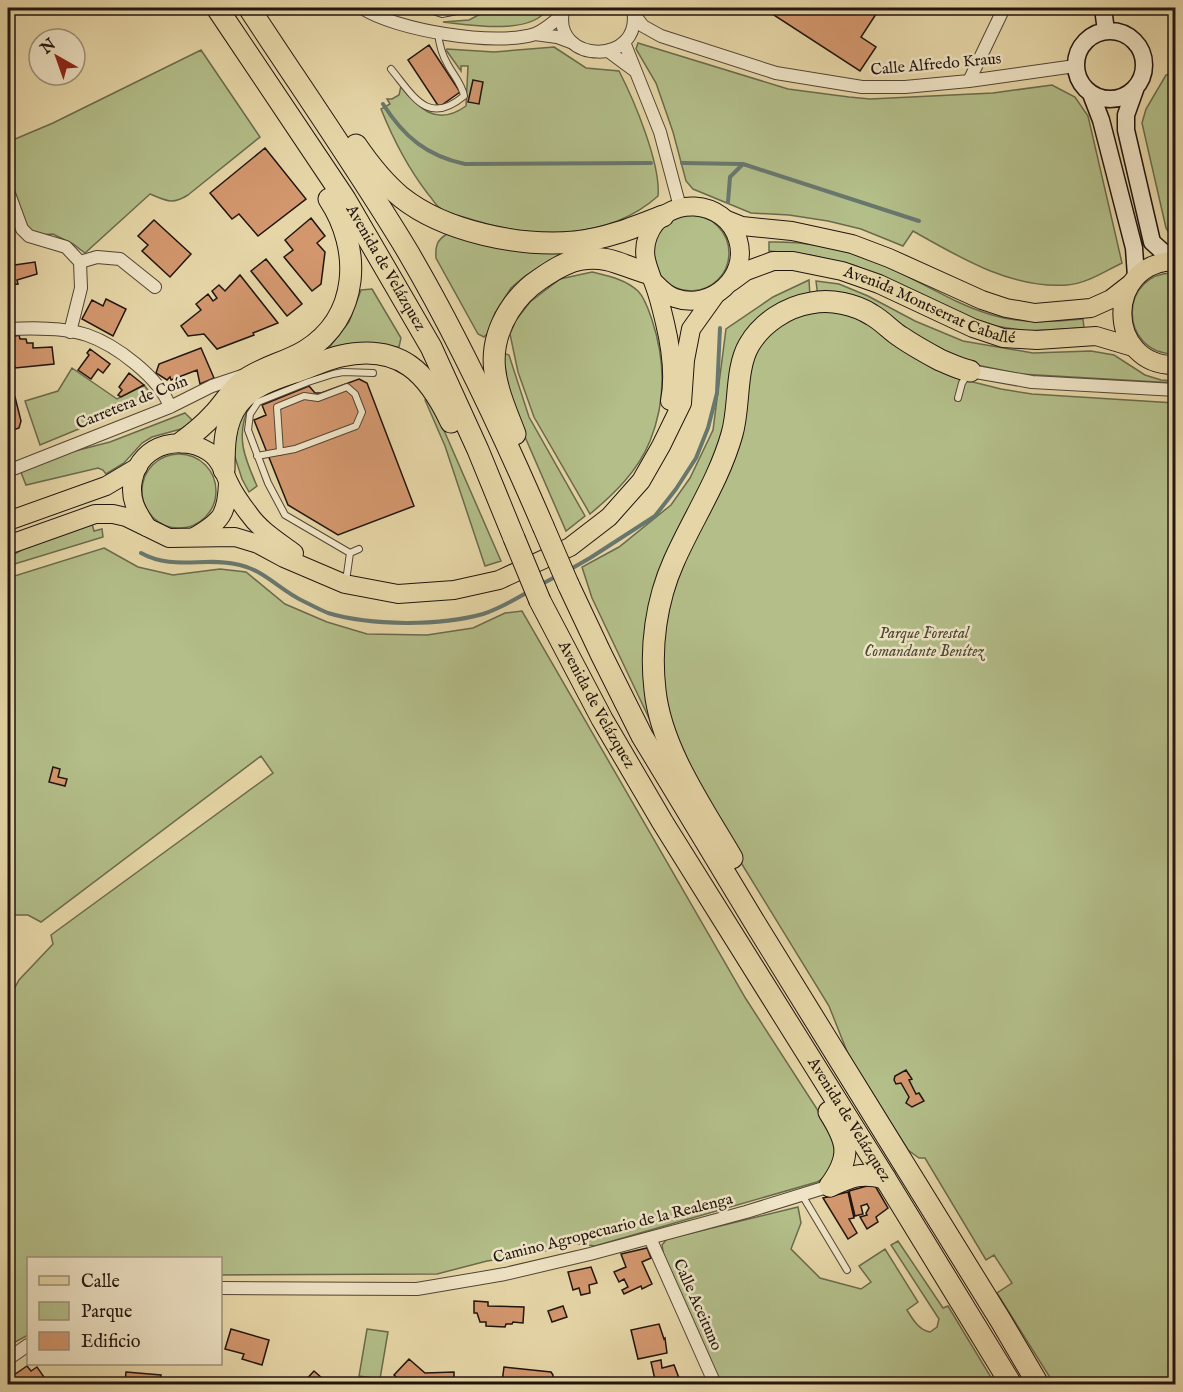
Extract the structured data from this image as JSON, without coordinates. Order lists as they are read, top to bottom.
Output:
{
  "streets": {
    "highway": ["Avenida de Velázquez"],
    "main road": ["Avenida Montserrat Caballé"],
    "street": [
      "Calle Alfredo Kraus",
      "Carretera de Coín",
      "Camino Agropecuario de la Realenga",
      "Calle Aceituno"
    ]
  },
  "crossings": [
    ["Camino Agropecuario de la Realenga", "Calle Aceituno"]
  ],
  "parks": ["Parque Forestal Comandante Benítez"],
  "legend": ["Calle", "Parque", "Edificio"],
  "north": "top left"
}
